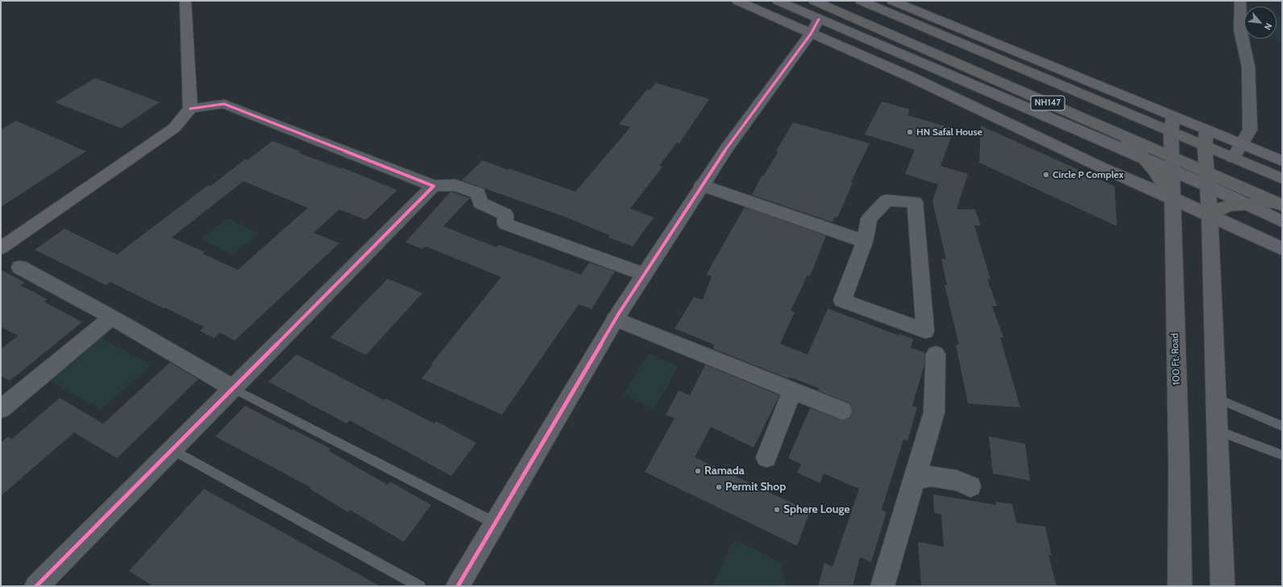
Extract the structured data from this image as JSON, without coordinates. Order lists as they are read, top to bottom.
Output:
{
  "streets": {
    "highway": ["NH147"],
    "main road": ["100 Ft. Road"]
  },
  "crossings": [
    ["NH147", "100 Ft. Road"]
  ],
  "places": [
    "HN Safal House",
    "Circle P Complex",
    "Ramada",
    "Permit Shop",
    "Sphere Louge"
  ],
  "north": "bottom right"
}
